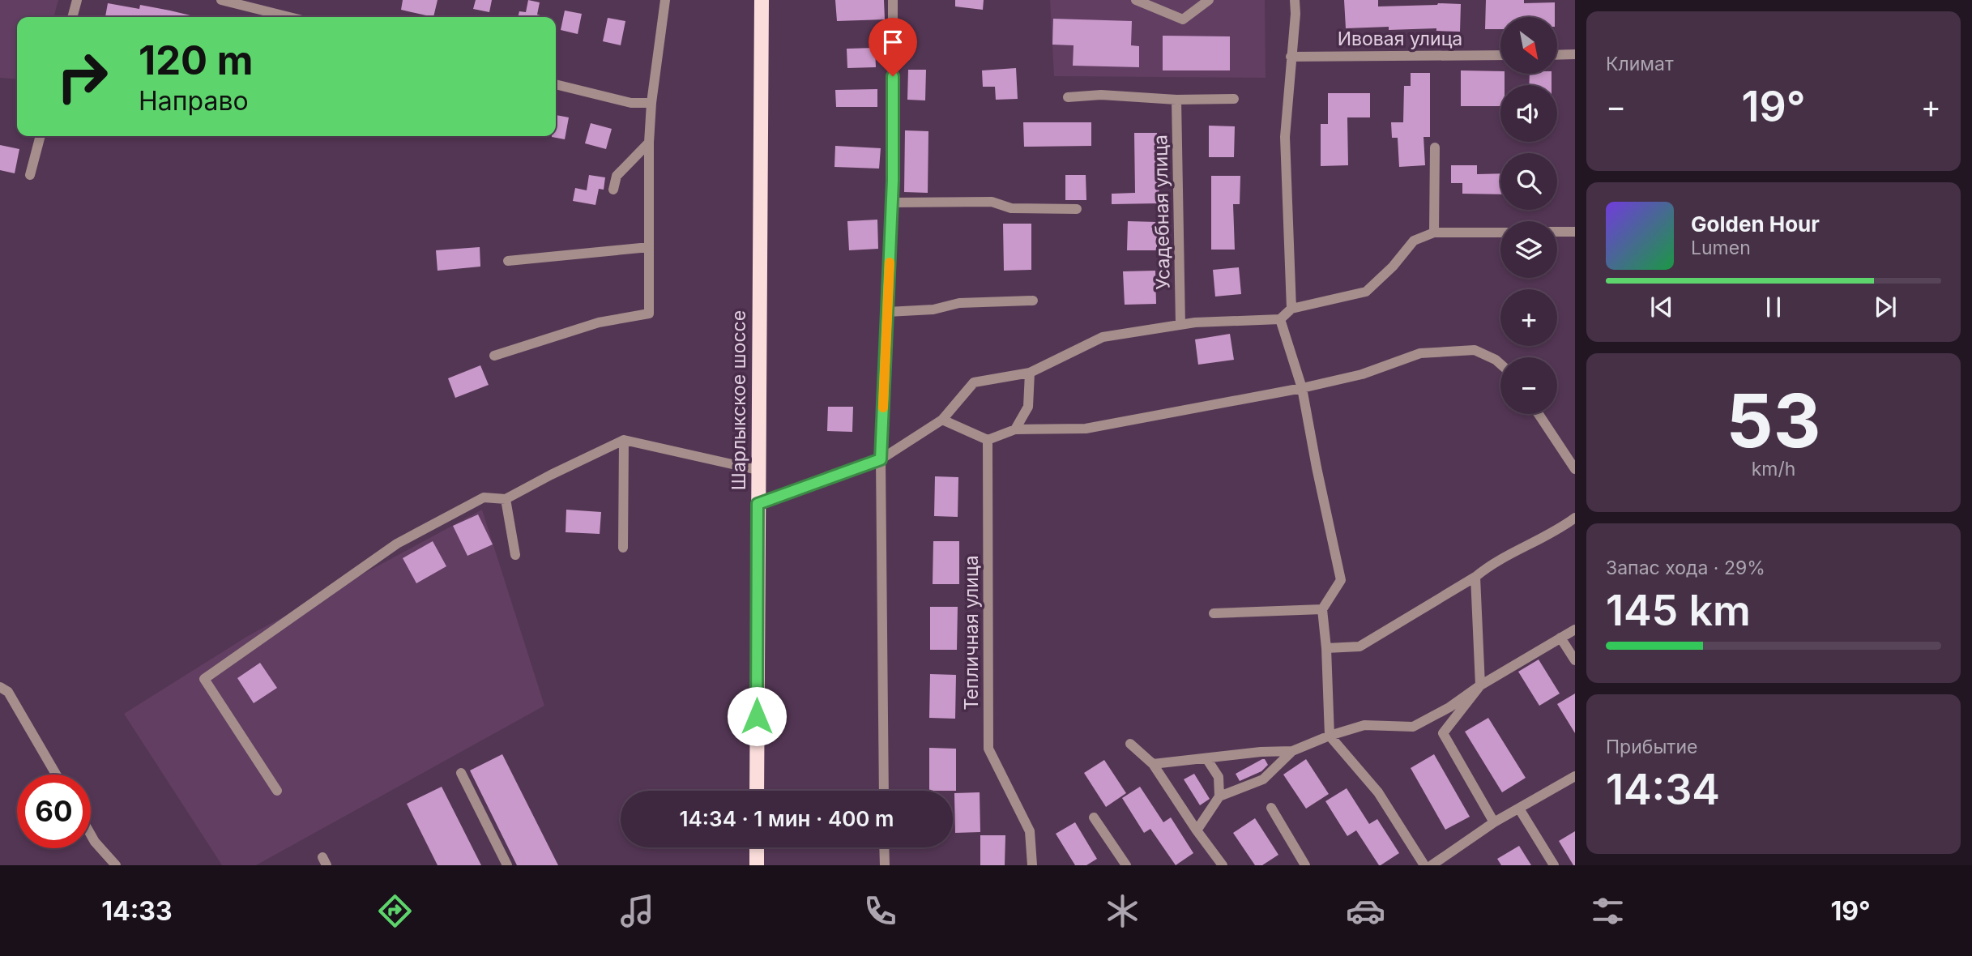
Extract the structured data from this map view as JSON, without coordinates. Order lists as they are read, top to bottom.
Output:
{
  "streets": {
    "main road": ["Шарлыкское шоссе"],
    "street": ["Ивовая улица", "Усадебная улица", "Тепличная улица"]
  },
  "north": "bottom right",
  "page": {
    "tile": [
      "Климат",
      ["53", "km/h"],
      ["Запас хода · 29%", "145 km"],
      ["Прибытие", "14:34"]
    ],
    "map_buttons": ["+", "−"],
    "turn": ["120 m", "Направо"],
    "heat": ["−", "19°", "+"],
    "song": ["Golden Hour", "Lumen"],
    "limit": "60",
    "trip": "14:34 · 1 мин · 400 m",
    "tabs": ["14:33", "19°"]
  }
}
